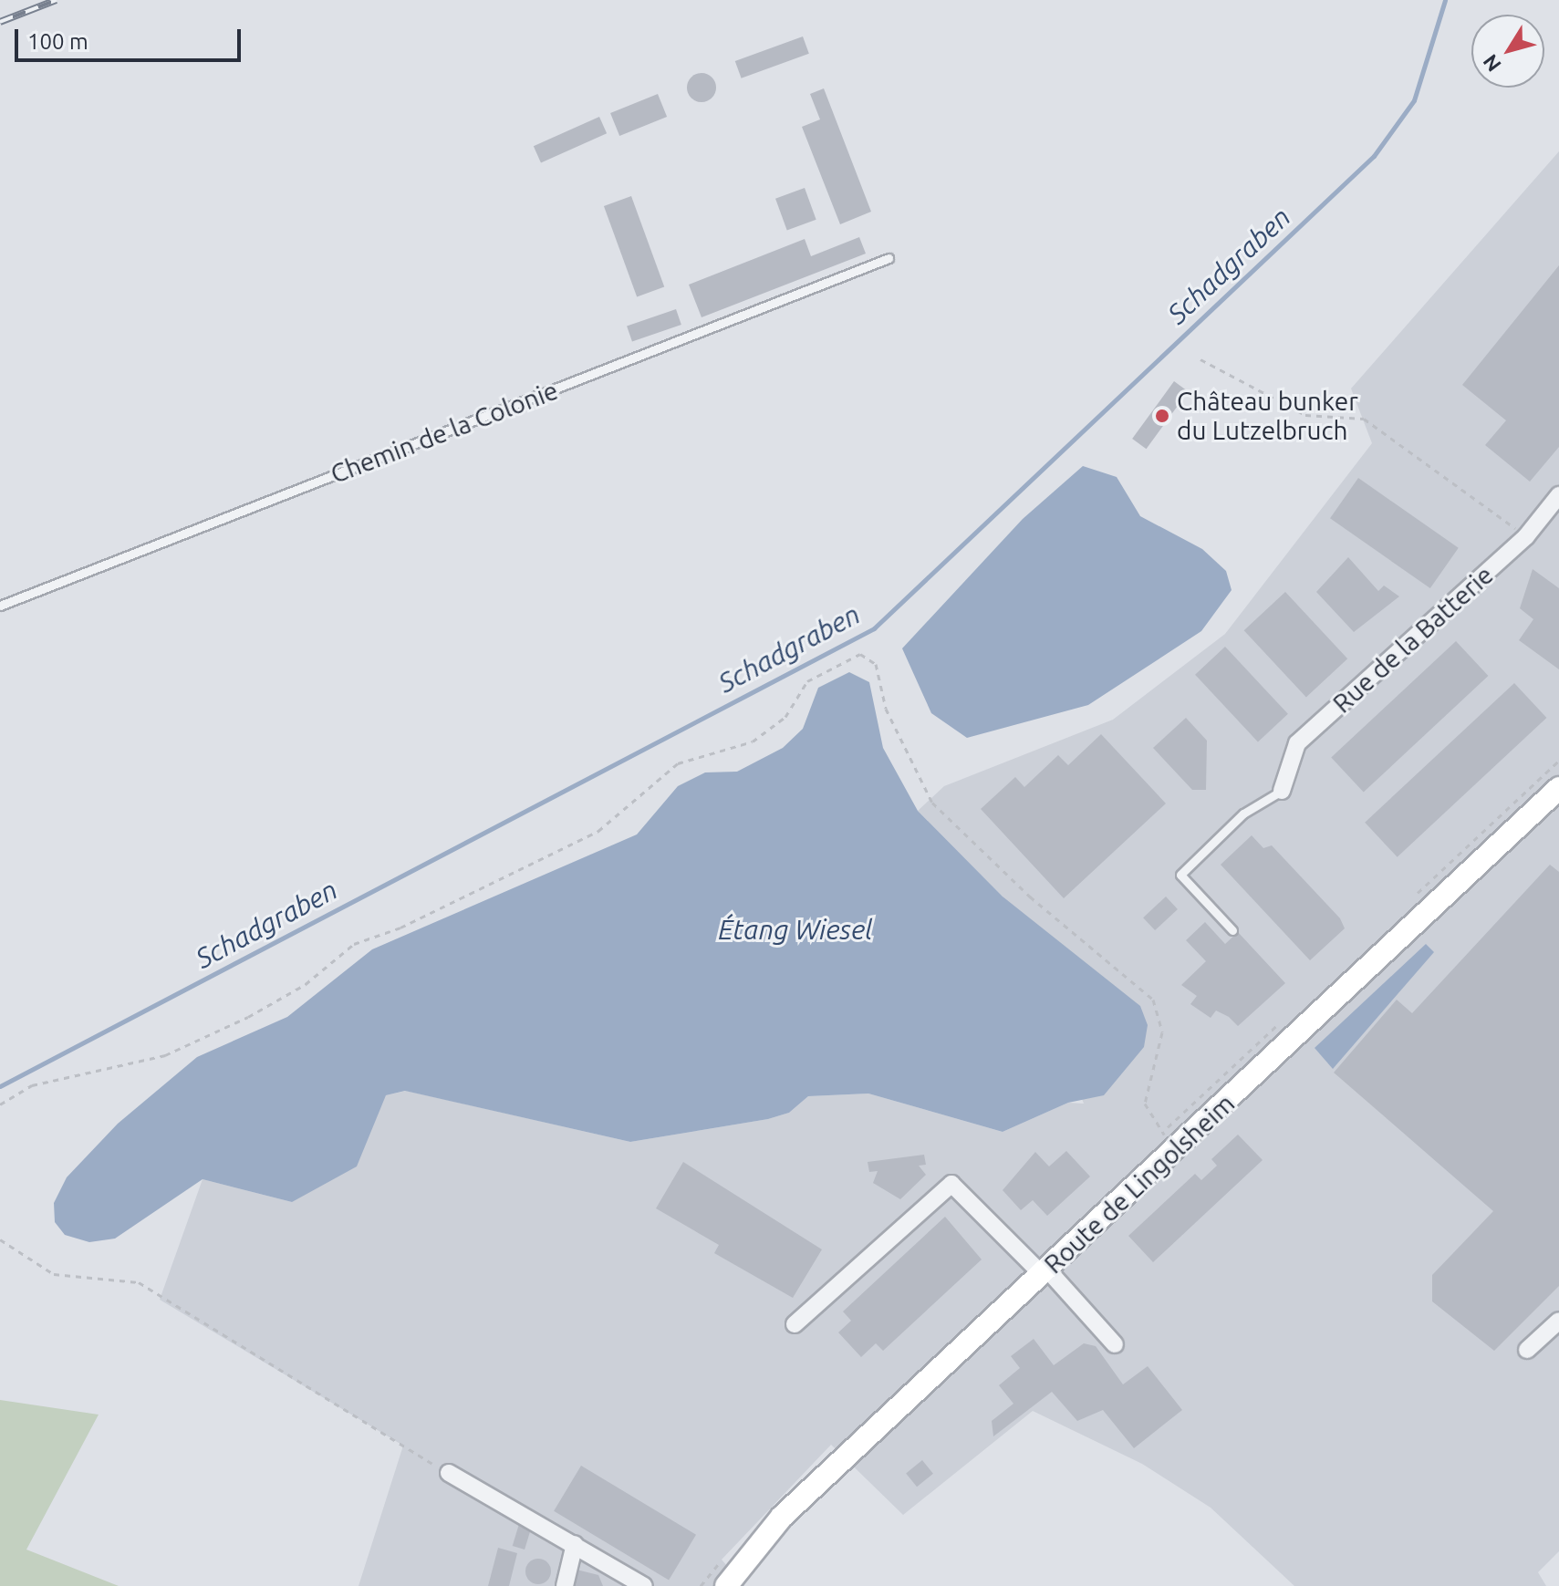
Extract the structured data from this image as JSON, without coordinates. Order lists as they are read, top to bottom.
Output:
{
  "streets": {
    "main road": ["Route de Lingolsheim"],
    "street": ["Rue de la Batterie"],
    "lane": ["Chemin de la Colonie"]
  },
  "water": ["Schadgraben", "Étang Wiesel"],
  "places": ["Château bunker du Lutzelbruch"],
  "scale_bar": "100 m",
  "north": "bottom left"
}
